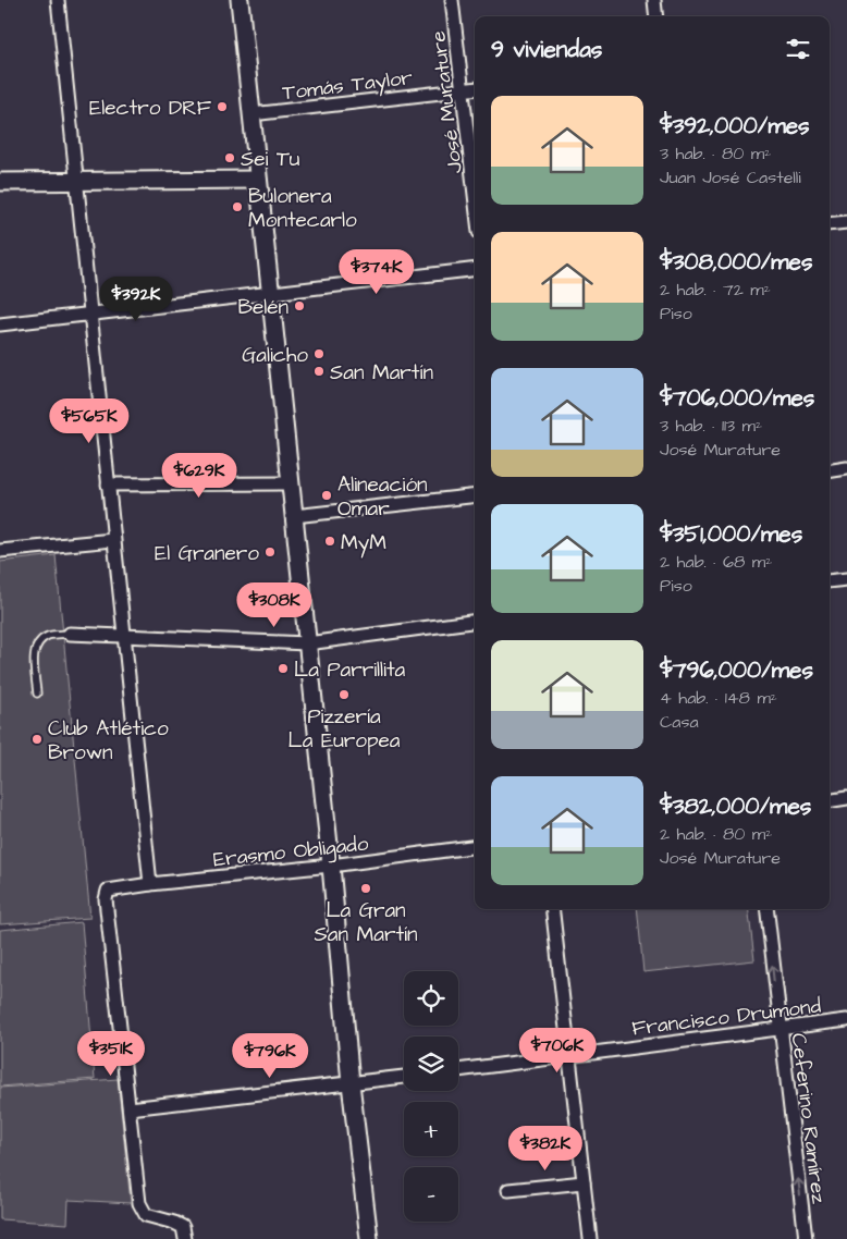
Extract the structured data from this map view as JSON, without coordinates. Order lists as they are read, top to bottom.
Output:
{
  "streets": {
    "street": [
      "Tomás Taylor",
      "José Murature",
      "Erasmo Obligado",
      "Francisco Drumond",
      "Ceferino Ramírez"
    ]
  },
  "crossings": [
    ["Tomás Taylor", "José Murature"],
    ["Francisco Drumond", "Ceferino Ramírez"]
  ],
  "one_way": ["Ceferino Ramírez"],
  "places": [
    "Electro DRF",
    "Sei Tu",
    "Bulonera Montecarlo",
    "Belén",
    "Galicho",
    "San Martín",
    "Alineación Omar",
    "MyM",
    "El Granero",
    "La Parrillita",
    "Pizzería La Europea",
    "Club Atlético Brown",
    "La Gran San Martín"
  ],
  "page": {
    "heading": "9 viviendas",
    "list": [
      {
        "name": "$392,000/mes",
        "note": "3 hab. · 80 m² · Juan José Castelli"
      },
      {
        "name": "$308,000/mes",
        "note": "2 hab. · 72 m² · Piso"
      },
      {
        "name": "$706,000/mes",
        "note": "3 hab. · 113 m² · José Murature"
      },
      {
        "name": "$351,000/mes",
        "note": "2 hab. · 68 m² · Piso"
      },
      {
        "name": "$796,000/mes",
        "note": "4 hab. · 148 m² · Casa"
      },
      {
        "name": "$382,000/mes",
        "note": "2 hab. · 80 m² · José Murature"
      }
    ],
    "price": [
      "$374K",
      "$392K",
      "$565K",
      "$629K",
      "$308K",
      "$706K",
      "$351K",
      "$796K",
      "$382K"
    ],
    "map_buttons": ["+", "−"]
  }
}
